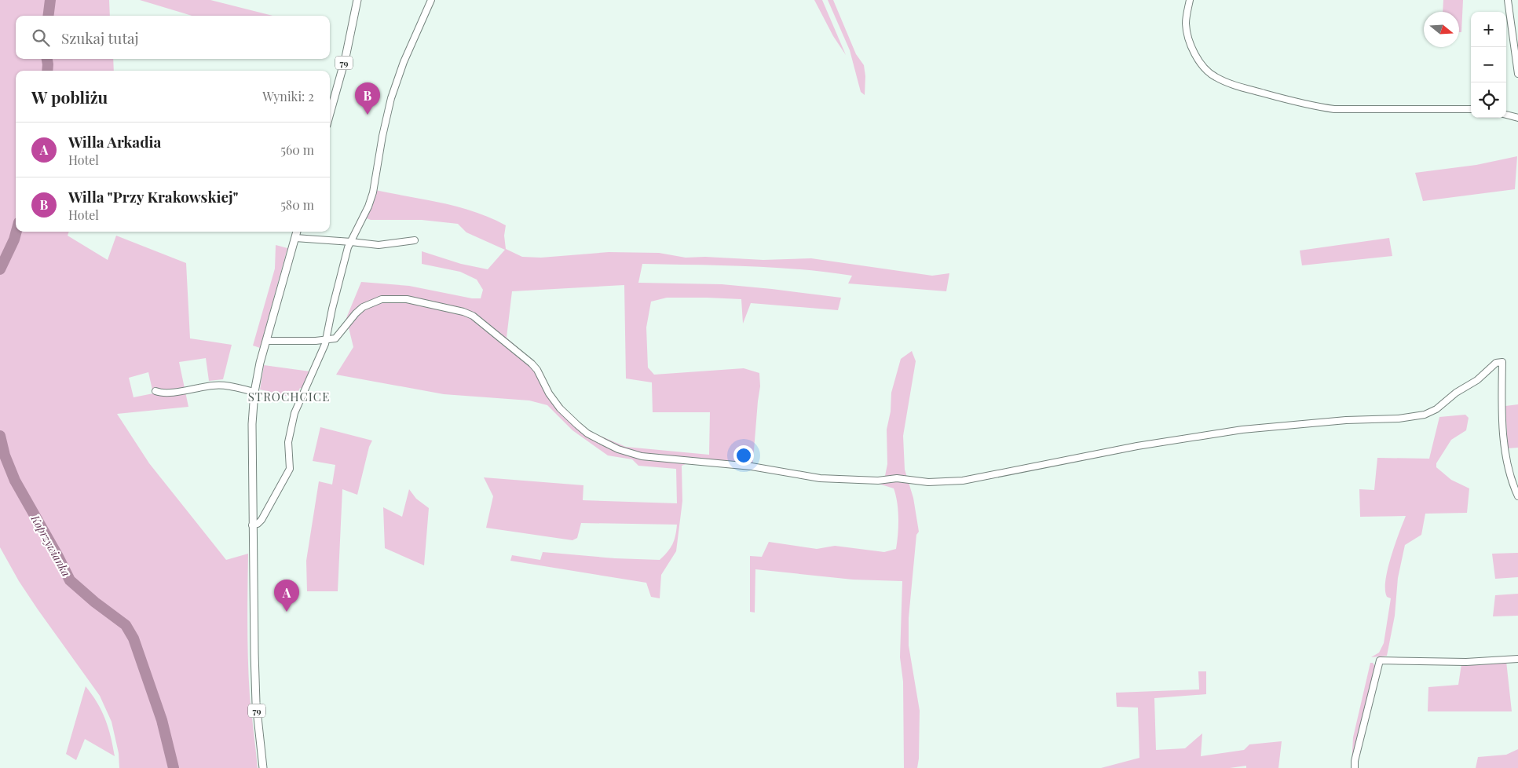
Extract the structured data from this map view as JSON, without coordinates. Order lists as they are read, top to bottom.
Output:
{
  "streets": {
    "main road": ["79"]
  },
  "districts": ["STROCHCICE"],
  "water": ["Koprzywianka"],
  "north": "right",
  "page": {
    "map_buttons": ["+", "−"],
    "search": "Szukaj tutaj",
    "heading": ["W pobliżu", "Wyniki: 2"],
    "pins": ["B", "A"],
    "list": [
      {
        "mark": "A",
        "name": "Willa Arkadia",
        "note": "Hotel",
        "value": "560 m"
      },
      {
        "mark": "B",
        "name": "Willa \"Przy Krakowskiej\"",
        "note": "Hotel",
        "value": "580 m"
      }
    ]
  }
}
